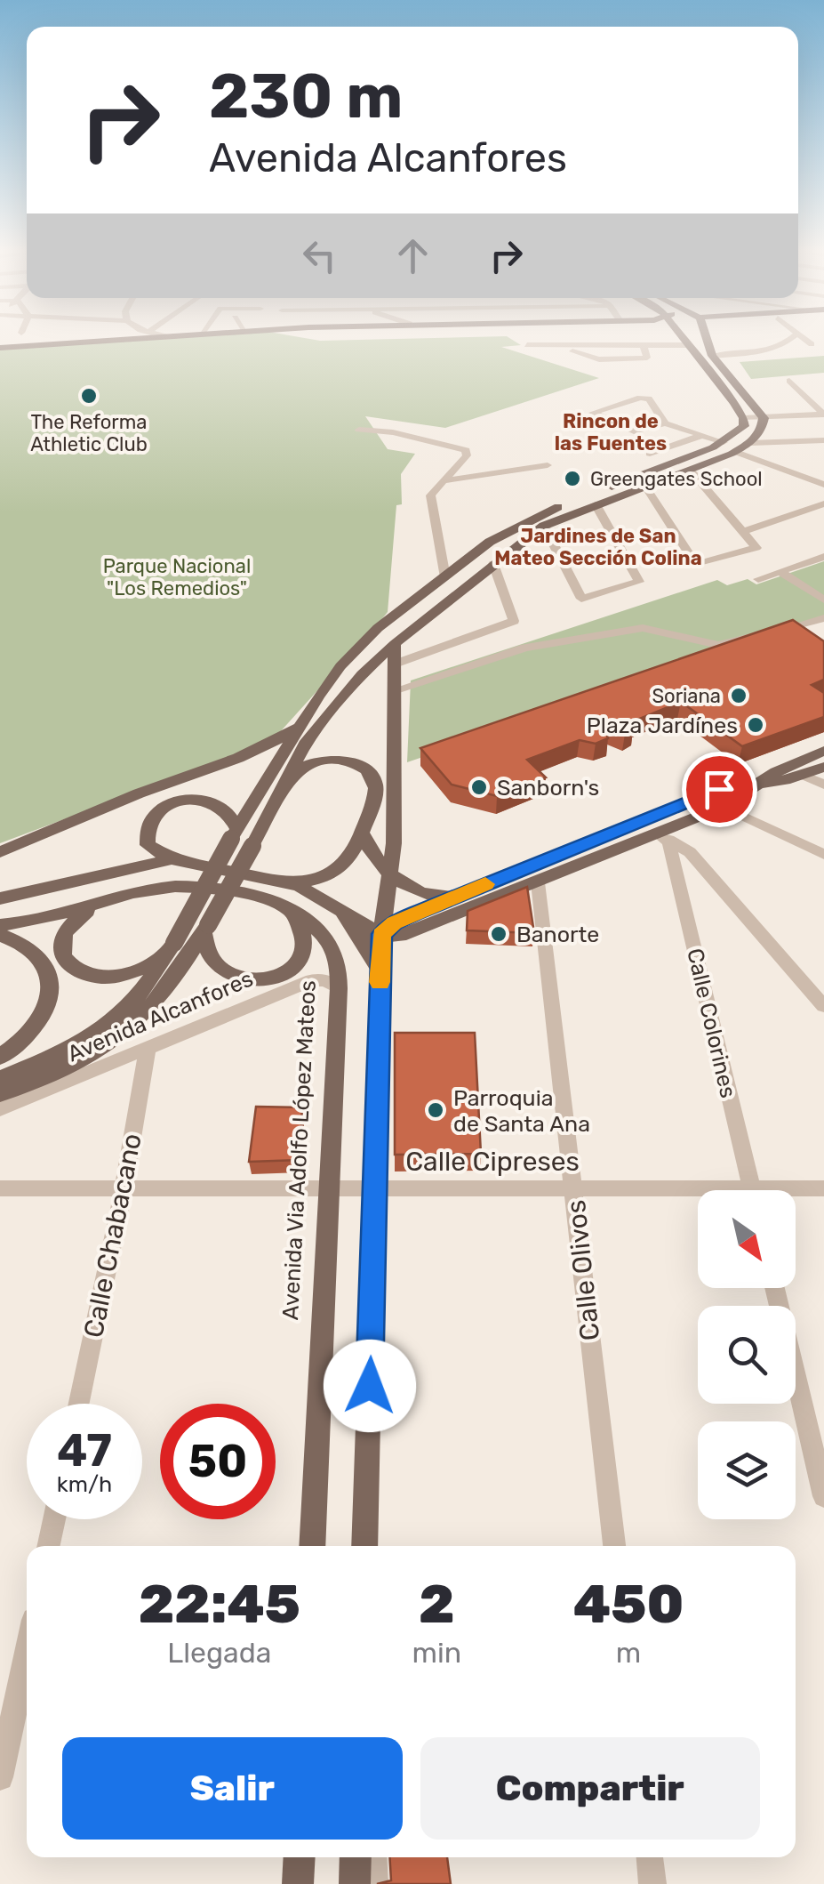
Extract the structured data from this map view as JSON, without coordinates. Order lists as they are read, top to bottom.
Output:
{
  "streets": {
    "main road": ["Avenida Alcanfores", "Avenida Via Adolfo López Mateos"],
    "street": [
      "Calle Colorines",
      "Calle Cipreses",
      "Calle Chabacano",
      "Calle Olivos"
    ]
  },
  "crossings": [
    ["Avenida Alcanfores", "Avenida Via Adolfo López Mateos"],
    ["Avenida Alcanfores", "Calle Chabacano"],
    ["Avenida Via Adolfo López Mateos", "Calle Cipreses"],
    ["Calle Cipreses", "Calle Chabacano"],
    ["Calle Cipreses", "Calle Olivos"]
  ],
  "districts": ["Rincon de las Fuentes", "Jardines de San Mateo Sección Colina"],
  "parks": ["Parque Nacional \"Los Remedios\""],
  "places": [
    "The Reforma Athletic Club",
    "Greengates School",
    "Soriana",
    "Plaza Jardínes",
    "Sanborn's",
    "Banorte",
    "Parroquia de Santa Ana"
  ],
  "north": "bottom right",
  "page": {
    "turn": ["230 m", "Avenida Alcanfores"],
    "speed": "47 km/h",
    "limit": "50",
    "eta": [
      "22:45",
      "Llegada",
      "2",
      "min",
      "450",
      "m"
    ],
    "buttons": ["Salir", "Compartir"]
  }
}
